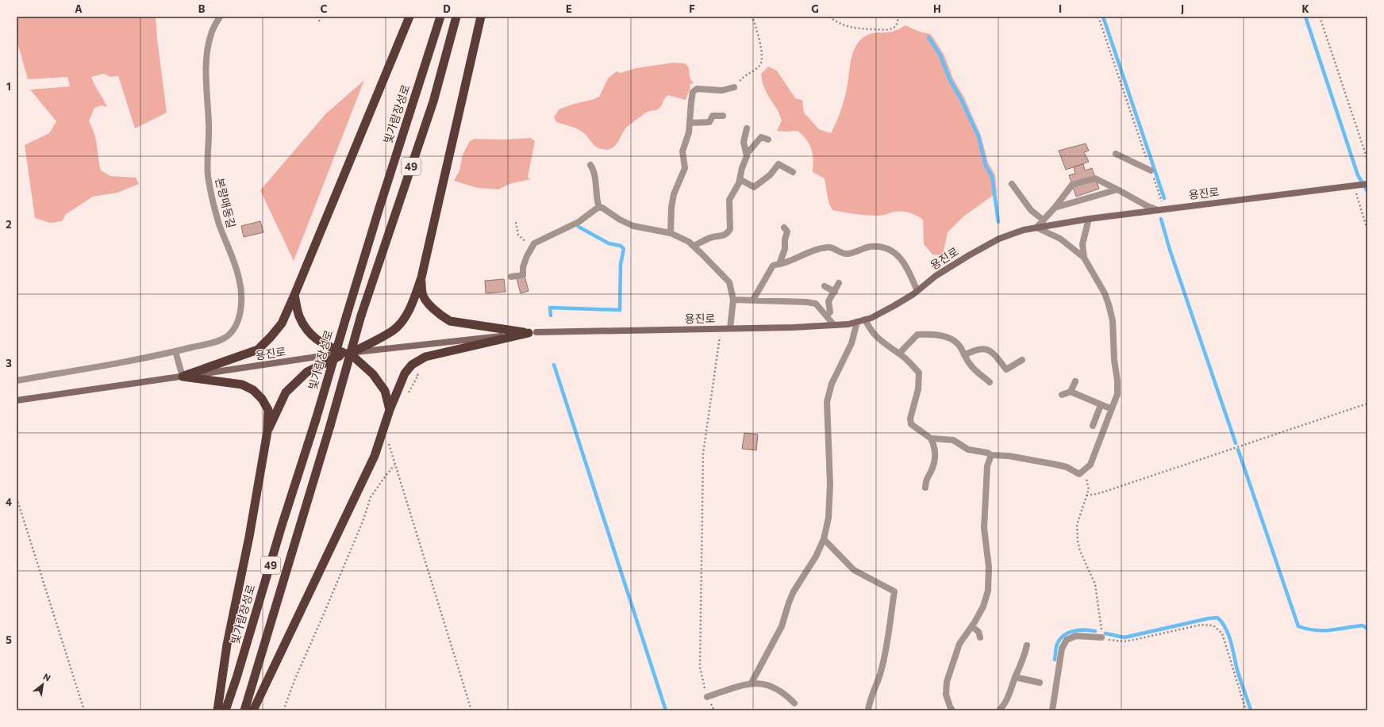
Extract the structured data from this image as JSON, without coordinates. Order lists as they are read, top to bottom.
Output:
{
  "streets": {
    "highway": ["빛가람장성로", "49"],
    "main road": ["용진로"],
    "street": ["본량매동길"]
  },
  "north": "top right",
  "grid": {
    "columns": [
      "A",
      "B",
      "C",
      "D",
      "E",
      "F",
      "G",
      "H",
      "I",
      "J",
      "K"
    ],
    "rows": [
      "1",
      "2",
      "3",
      "4",
      "5"
    ]
  }
}
